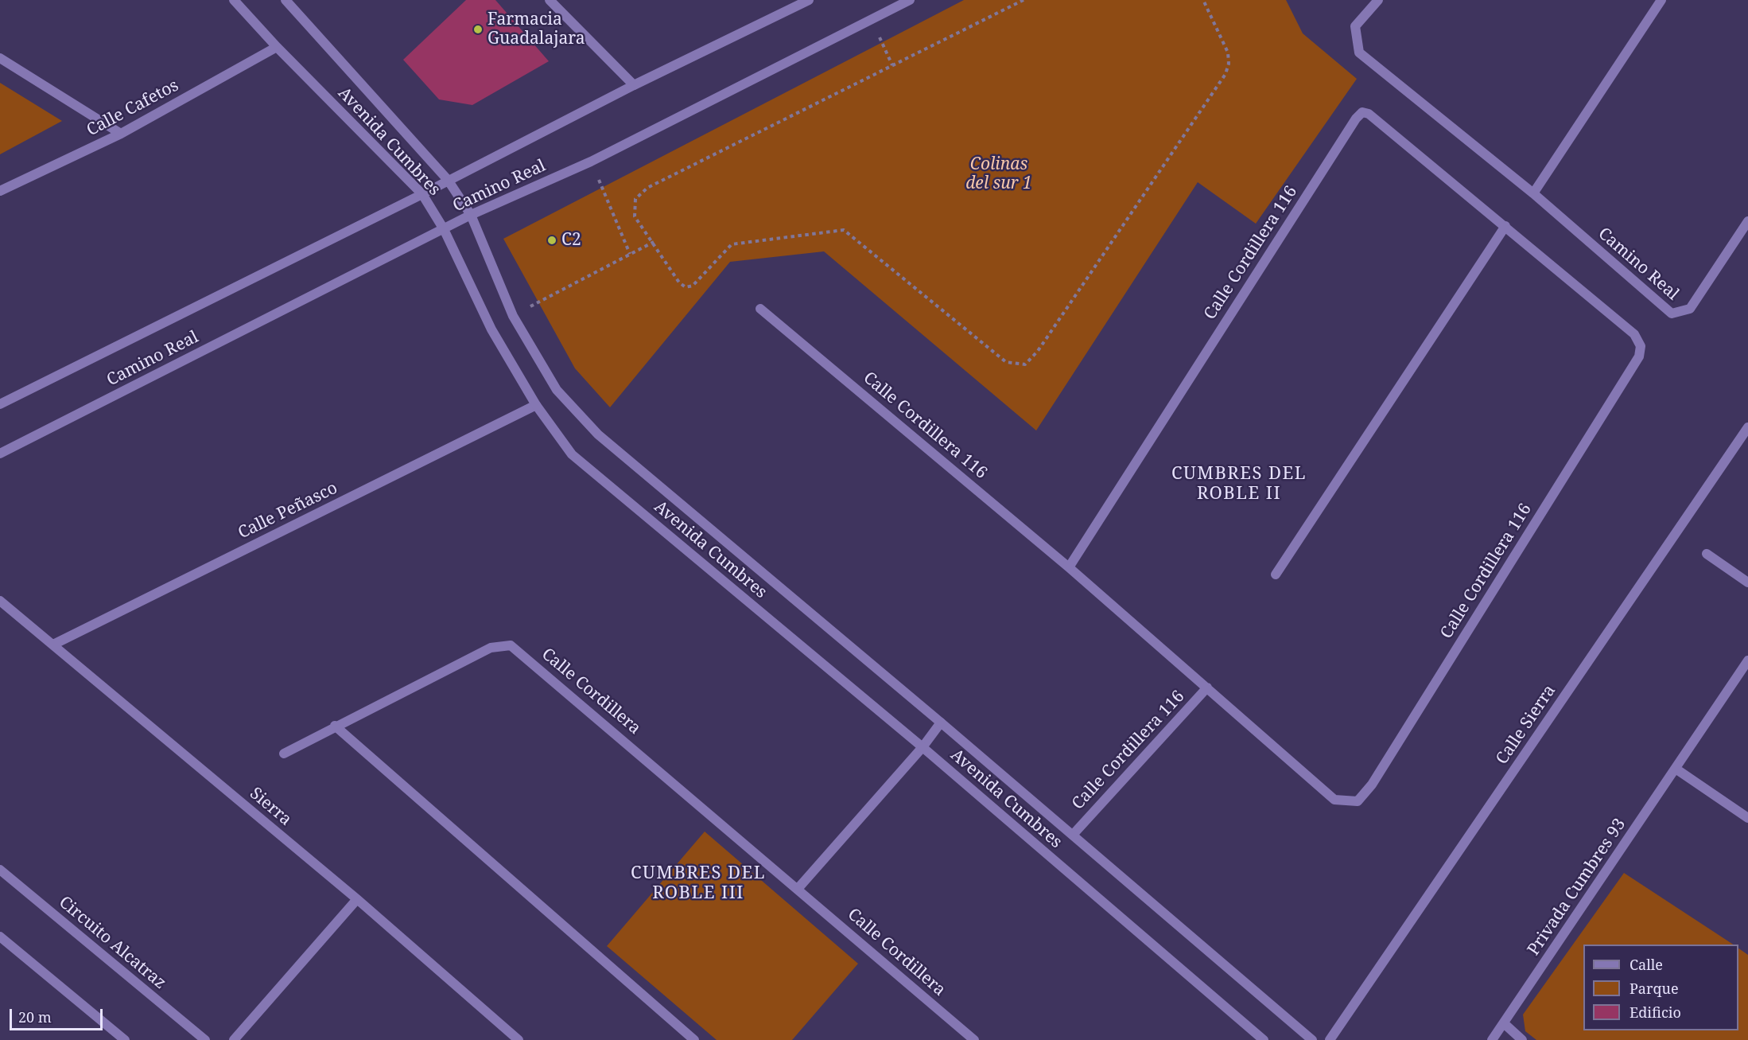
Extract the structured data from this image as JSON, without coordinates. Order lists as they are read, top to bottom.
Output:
{
  "streets": {
    "street": [
      "Calle Cafetos",
      "Avenida Cumbres",
      "Camino Real",
      "Calle Cordillera 116",
      "Calle Peñasco",
      "Calle Cordillera",
      "Calle Sierra",
      "Sierra",
      "Privada Cumbres 93",
      "Circuito Alcatraz"
    ]
  },
  "crossings": [
    ["Calle Cafetos", "Avenida Cumbres"],
    ["Avenida Cumbres", "Camino Real"],
    ["Avenida Cumbres", "Calle Cordillera 116"],
    ["Avenida Cumbres", "Calle Peñasco"],
    ["Calle Peñasco", "Sierra"]
  ],
  "districts": ["CUMBRES DEL ROBLE II", "CUMBRES DEL ROBLE III"],
  "parks": ["Colinas del sur 1"],
  "places": ["Farmacia Guadalajara", "C2"],
  "legend": ["Calle", "Parque", "Edificio"],
  "scale_bar": "20 m"
}
